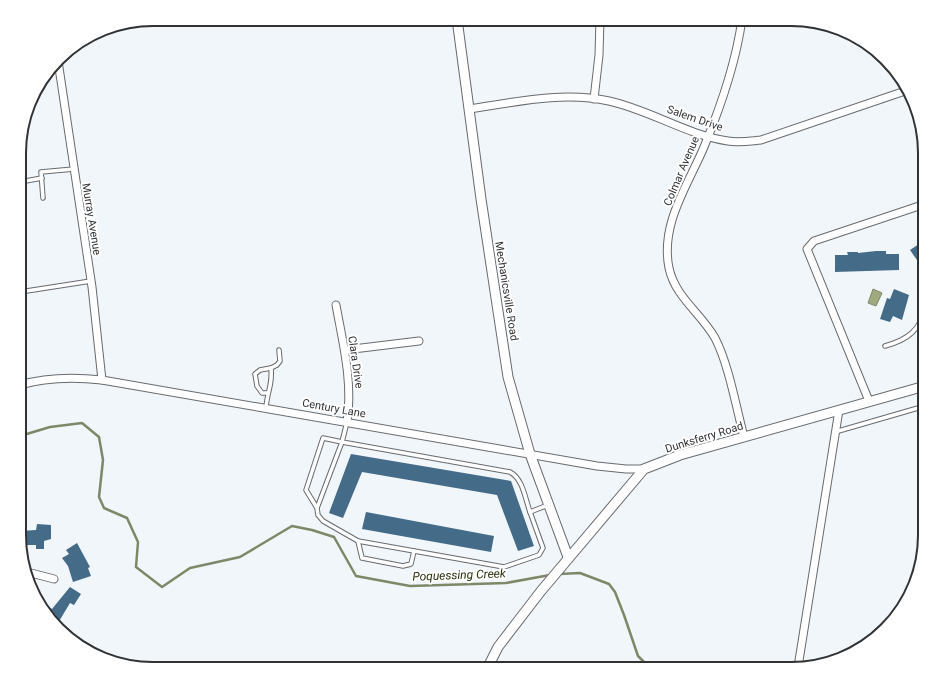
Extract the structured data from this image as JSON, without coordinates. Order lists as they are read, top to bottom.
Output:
{
  "streets": {
    "street": [
      "Salem Drive",
      "Colmar Avenue",
      "Murray Avenue",
      "Mechanicsville Road",
      "Clara Drive",
      "Century Lane",
      "Dunksferry Road"
    ]
  },
  "crossings": [
    ["Salem Drive", "Colmar Avenue"],
    ["Salem Drive", "Mechanicsville Road"],
    ["Colmar Avenue", "Dunksferry Road"],
    ["Murray Avenue", "Century Lane"],
    ["Mechanicsville Road", "Century Lane"],
    ["Mechanicsville Road", "Dunksferry Road"],
    ["Clara Drive", "Century Lane"],
    ["Century Lane", "Dunksferry Road"]
  ],
  "water": ["Poquessing Creek"]
}
